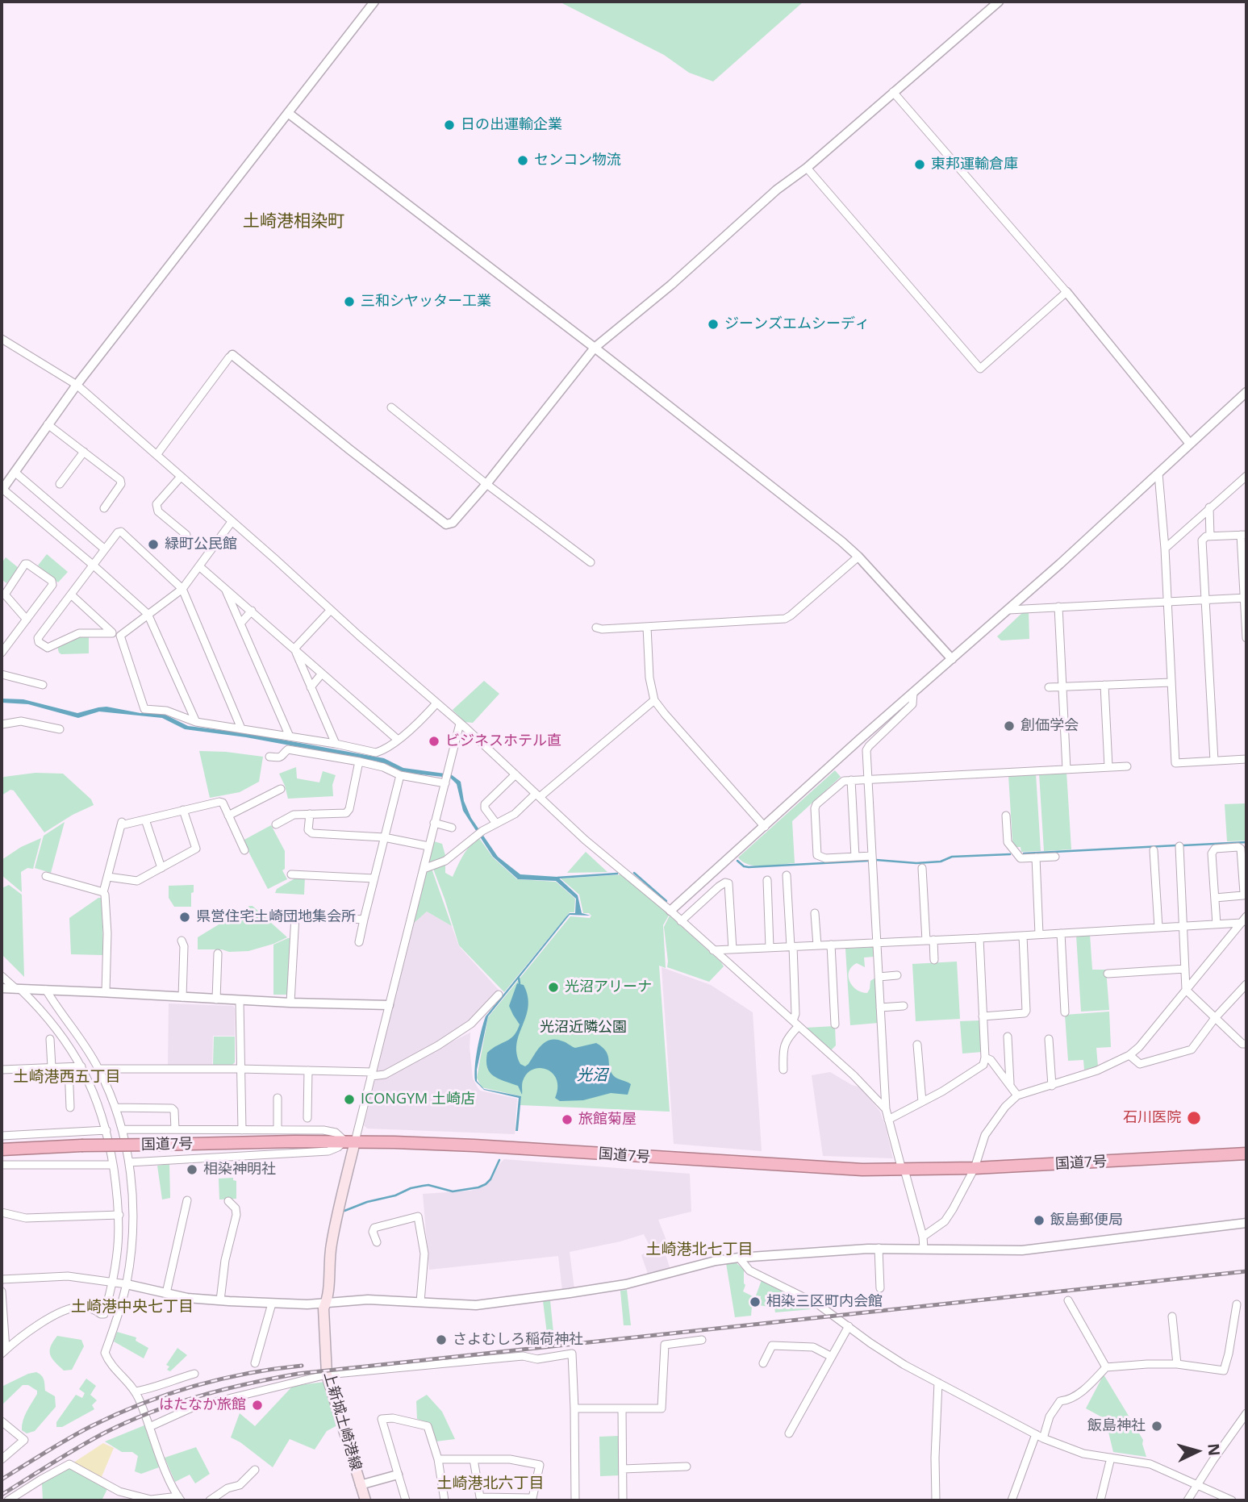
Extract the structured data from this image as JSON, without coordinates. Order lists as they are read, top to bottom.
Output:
{
  "streets": {
    "highway": ["国道7号"],
    "main road": ["上新城土崎港線"]
  },
  "crossings": [
    ["国道7号", "上新城土崎港線"]
  ],
  "districts": [
    "土崎港相染町",
    "土崎港西五丁目",
    "土崎港北七丁目",
    "土崎港中央七丁目",
    "土崎港北六丁目"
  ],
  "water": ["光沼"],
  "parks": ["光沼近隣公園"],
  "places": [
    "日の出運輸企業",
    "センコン物流",
    "東邦運輸倉庫",
    "三和シヤッター工業",
    "ジーンズエムシーディ",
    "緑町公民館",
    "創価学会",
    "ビジネスホテル直",
    "県営住宅土崎団地集会所",
    "光沼アリーナ",
    "ICONGYM 土崎店",
    "石川医院",
    "旅館菊屋",
    "相染神明社",
    "飯島郵便局",
    "相染三区町内会館",
    "さよむしろ稲荷神社",
    "はたなか旅館",
    "飯島神社"
  ],
  "north": "right"
}
